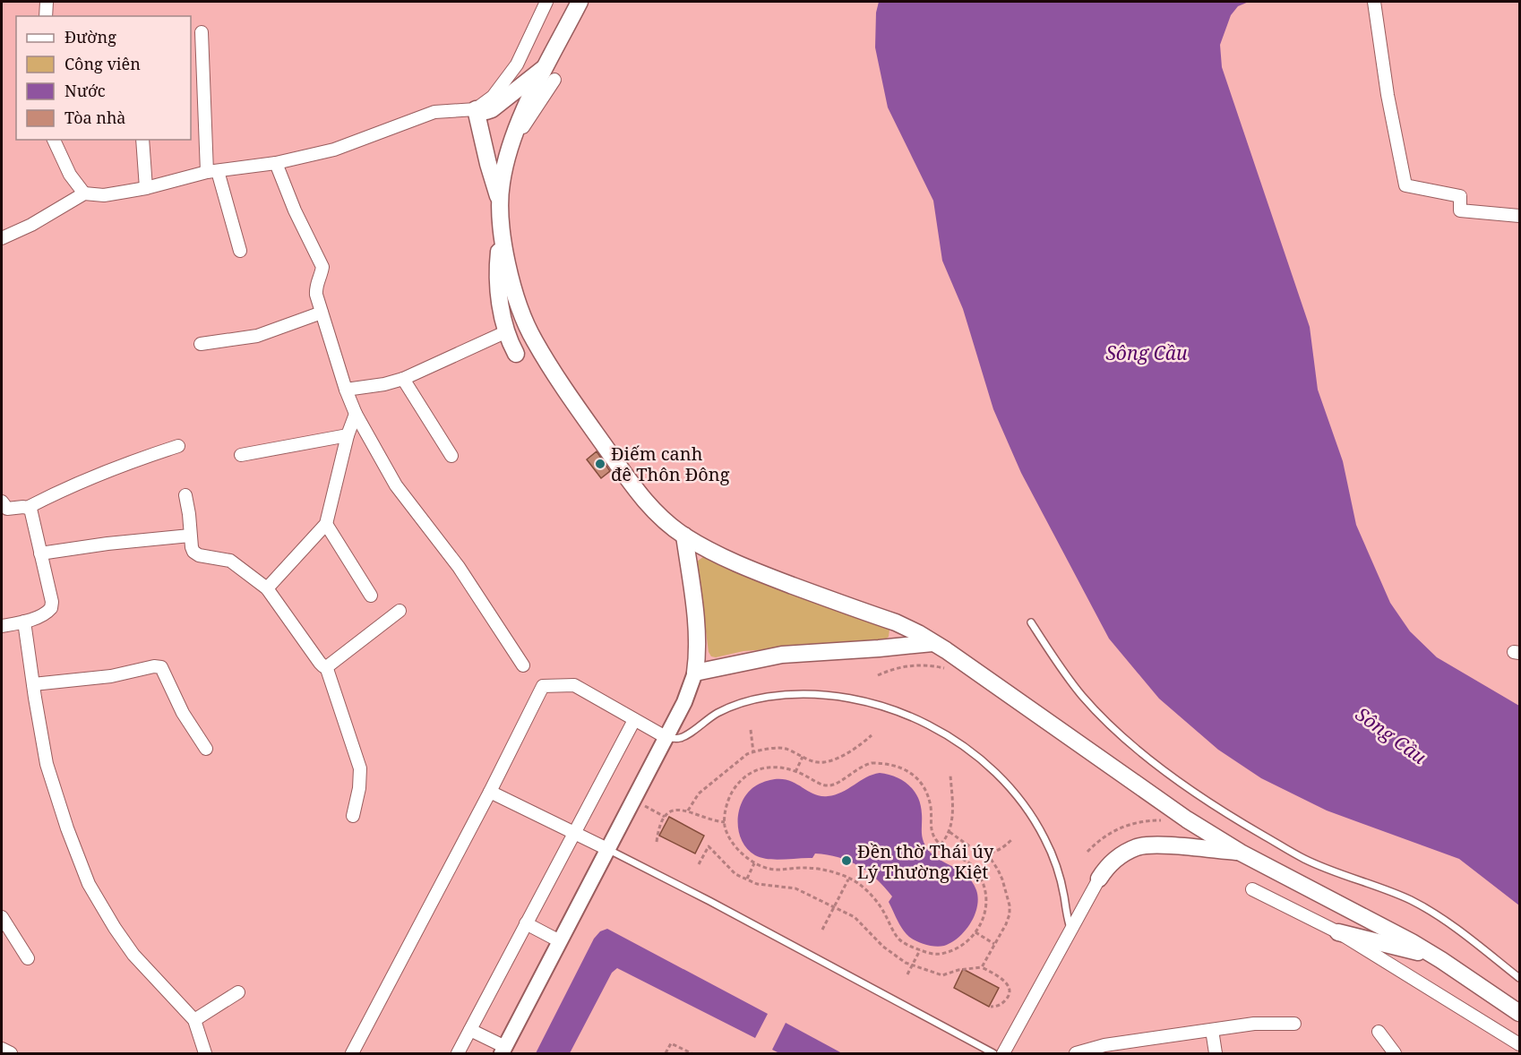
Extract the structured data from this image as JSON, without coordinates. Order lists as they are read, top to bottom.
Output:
{
  "water": ["Sông Cầu"],
  "places": ["Điếm canh đê Thôn Đông", "Đền thờ Thái úy Lý Thường Kiệt"],
  "legend": [
    "Đường",
    "Công viên",
    "Nước",
    "Tòa nhà"
  ]
}
